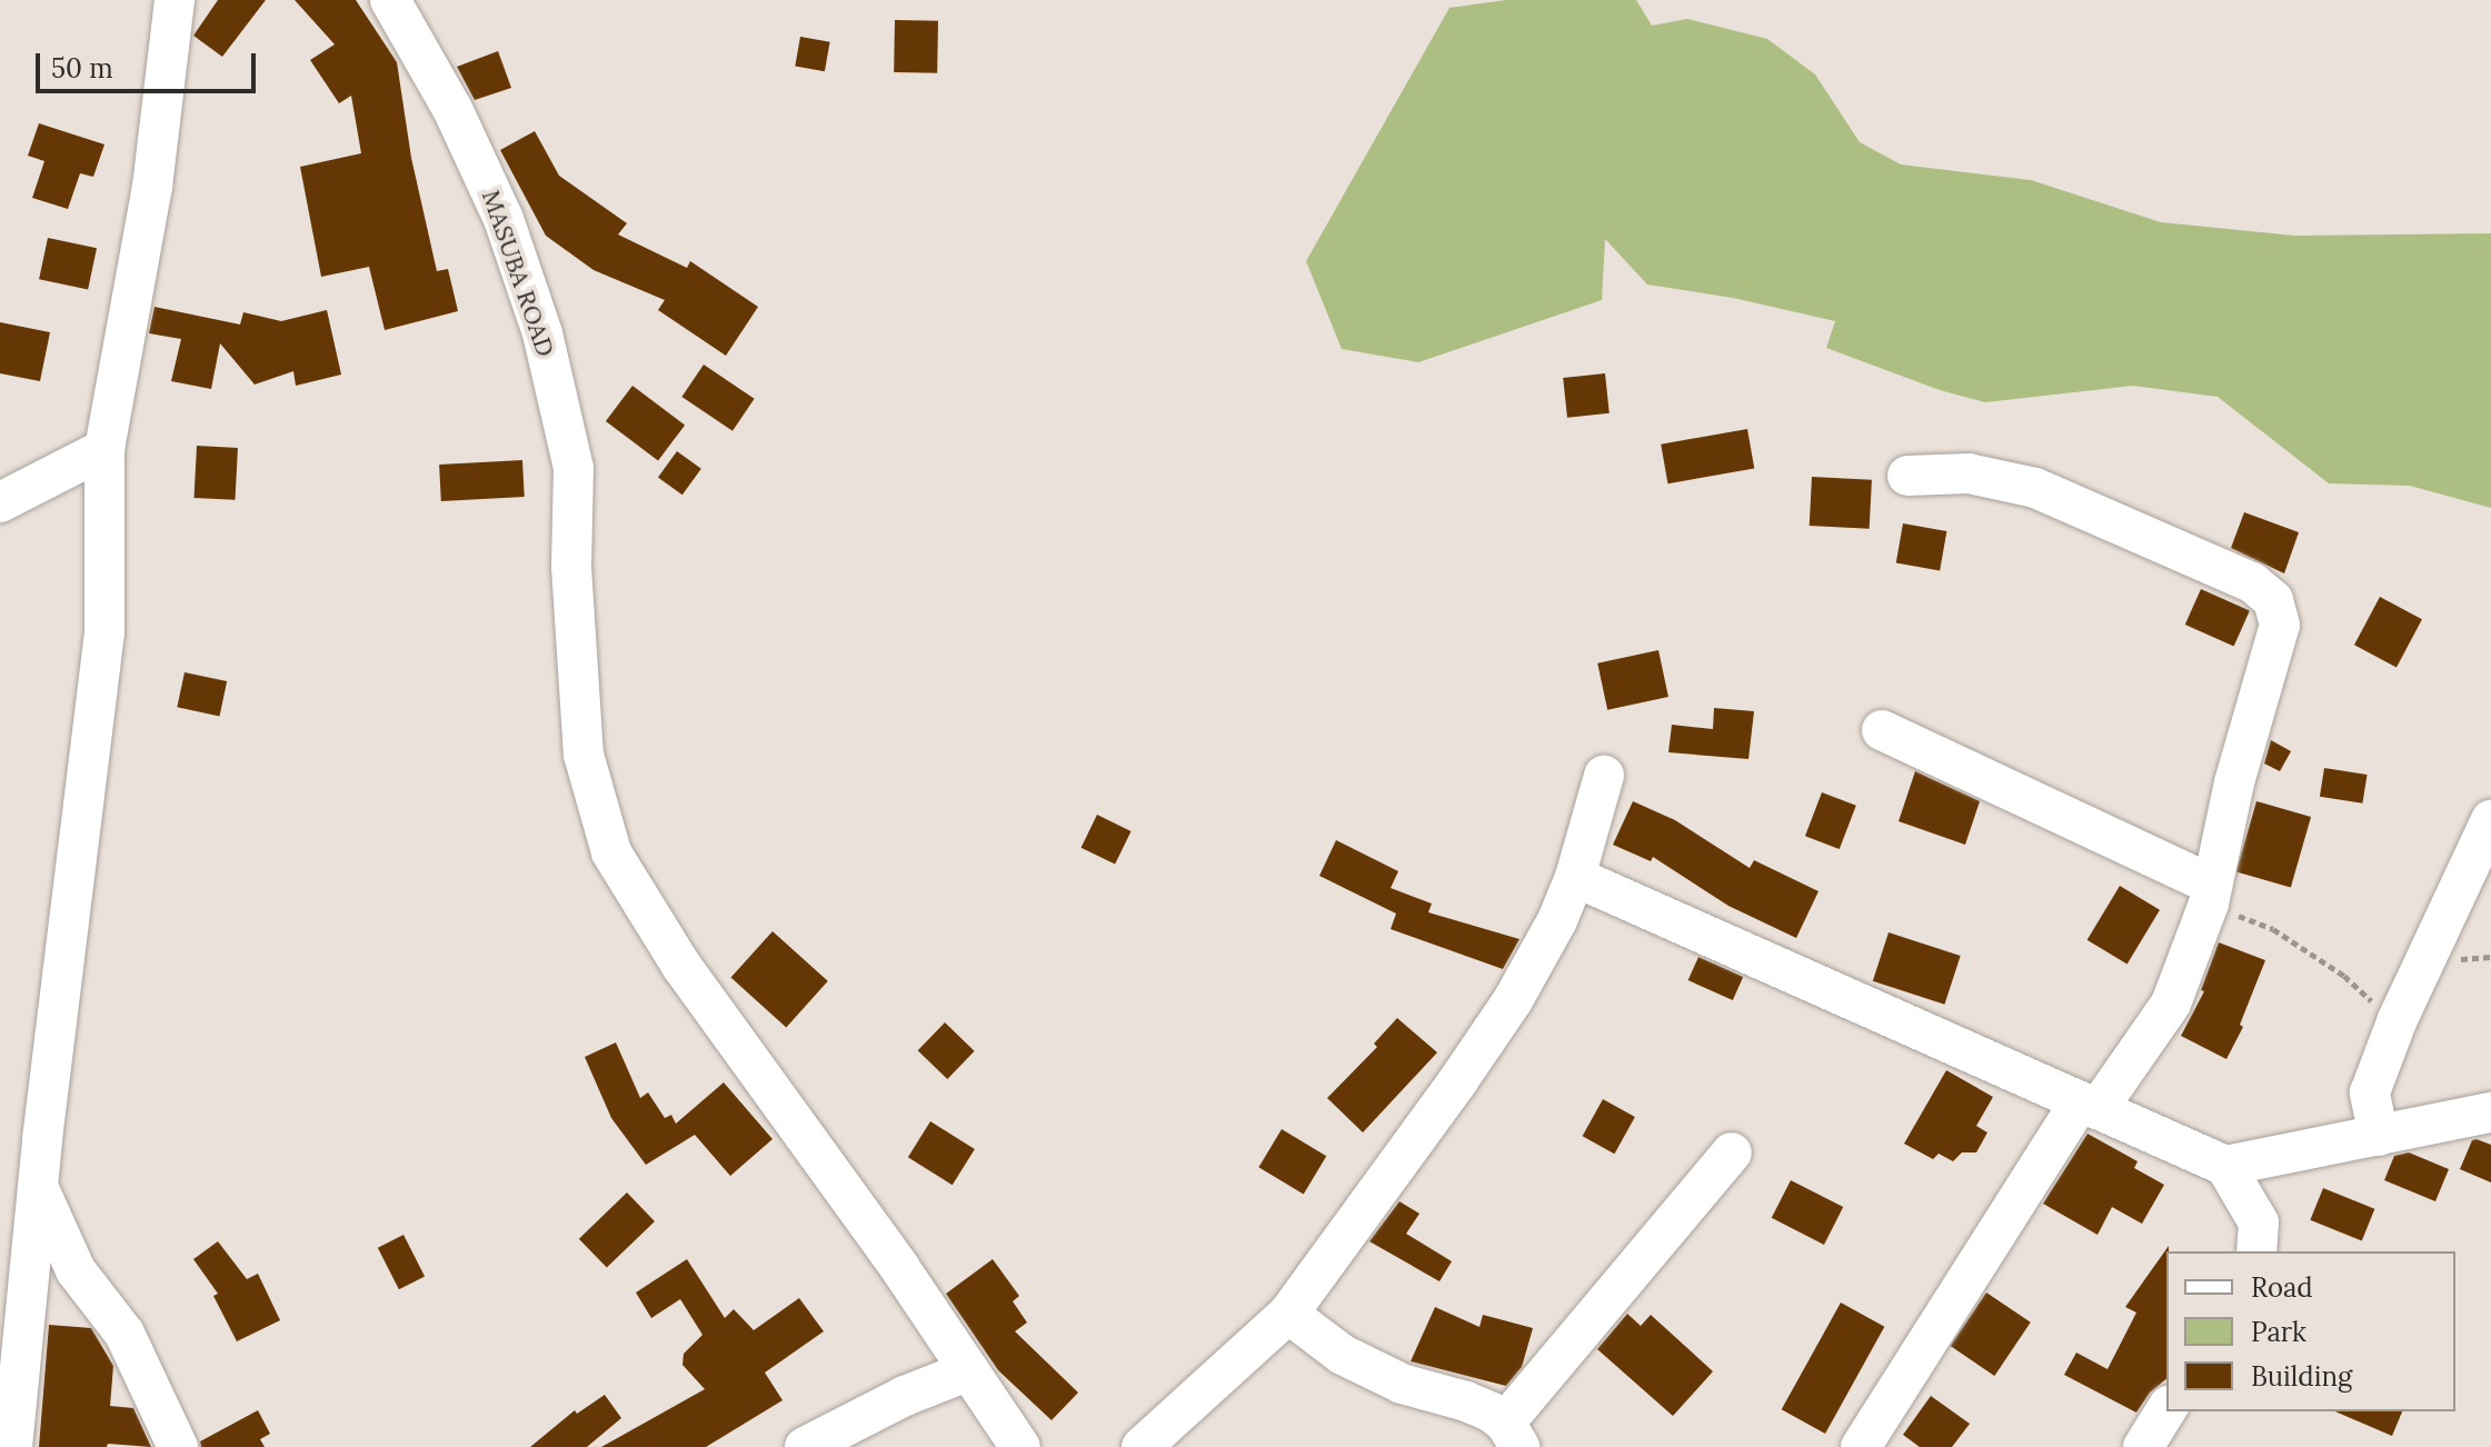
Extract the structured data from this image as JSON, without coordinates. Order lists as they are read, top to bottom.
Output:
{
  "streets": {
    "street": ["MASUBA ROAD"]
  },
  "legend": ["Road", "Park", "Building"],
  "scale_bar": "50 m"
}
